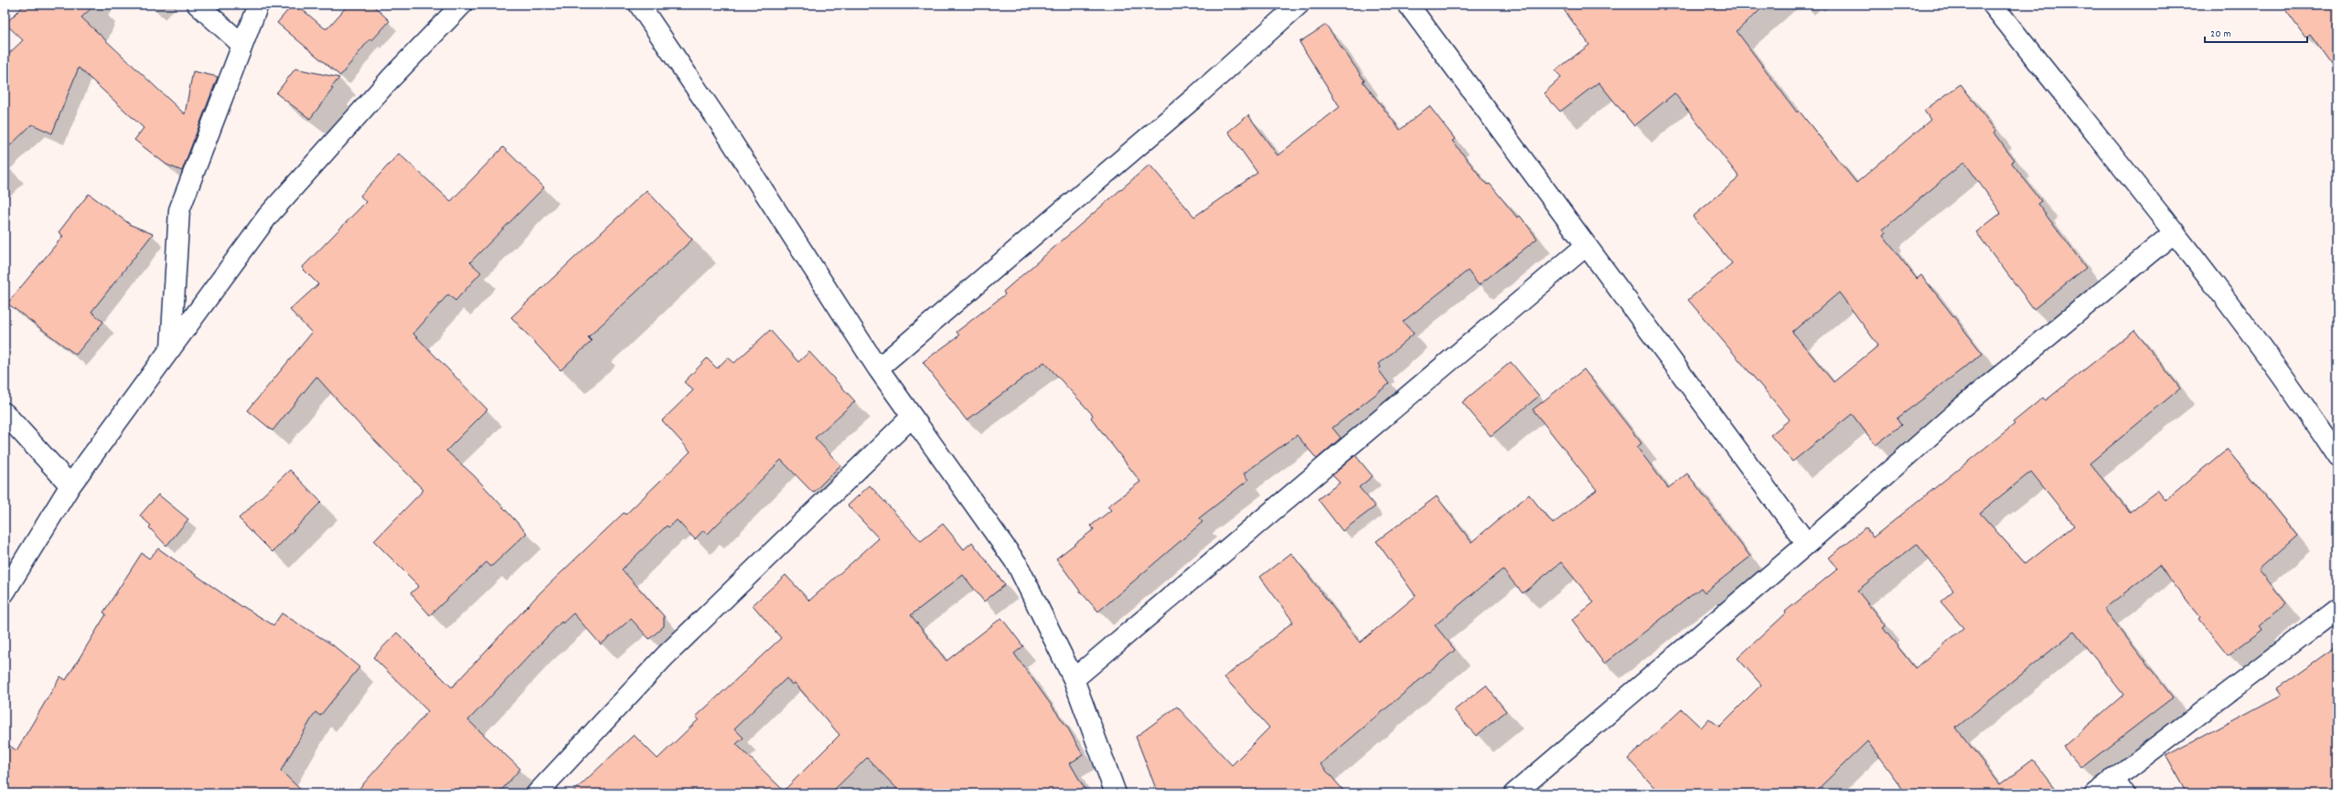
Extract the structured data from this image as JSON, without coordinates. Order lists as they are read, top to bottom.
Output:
{
  "scale_bar": "20 m"
}
